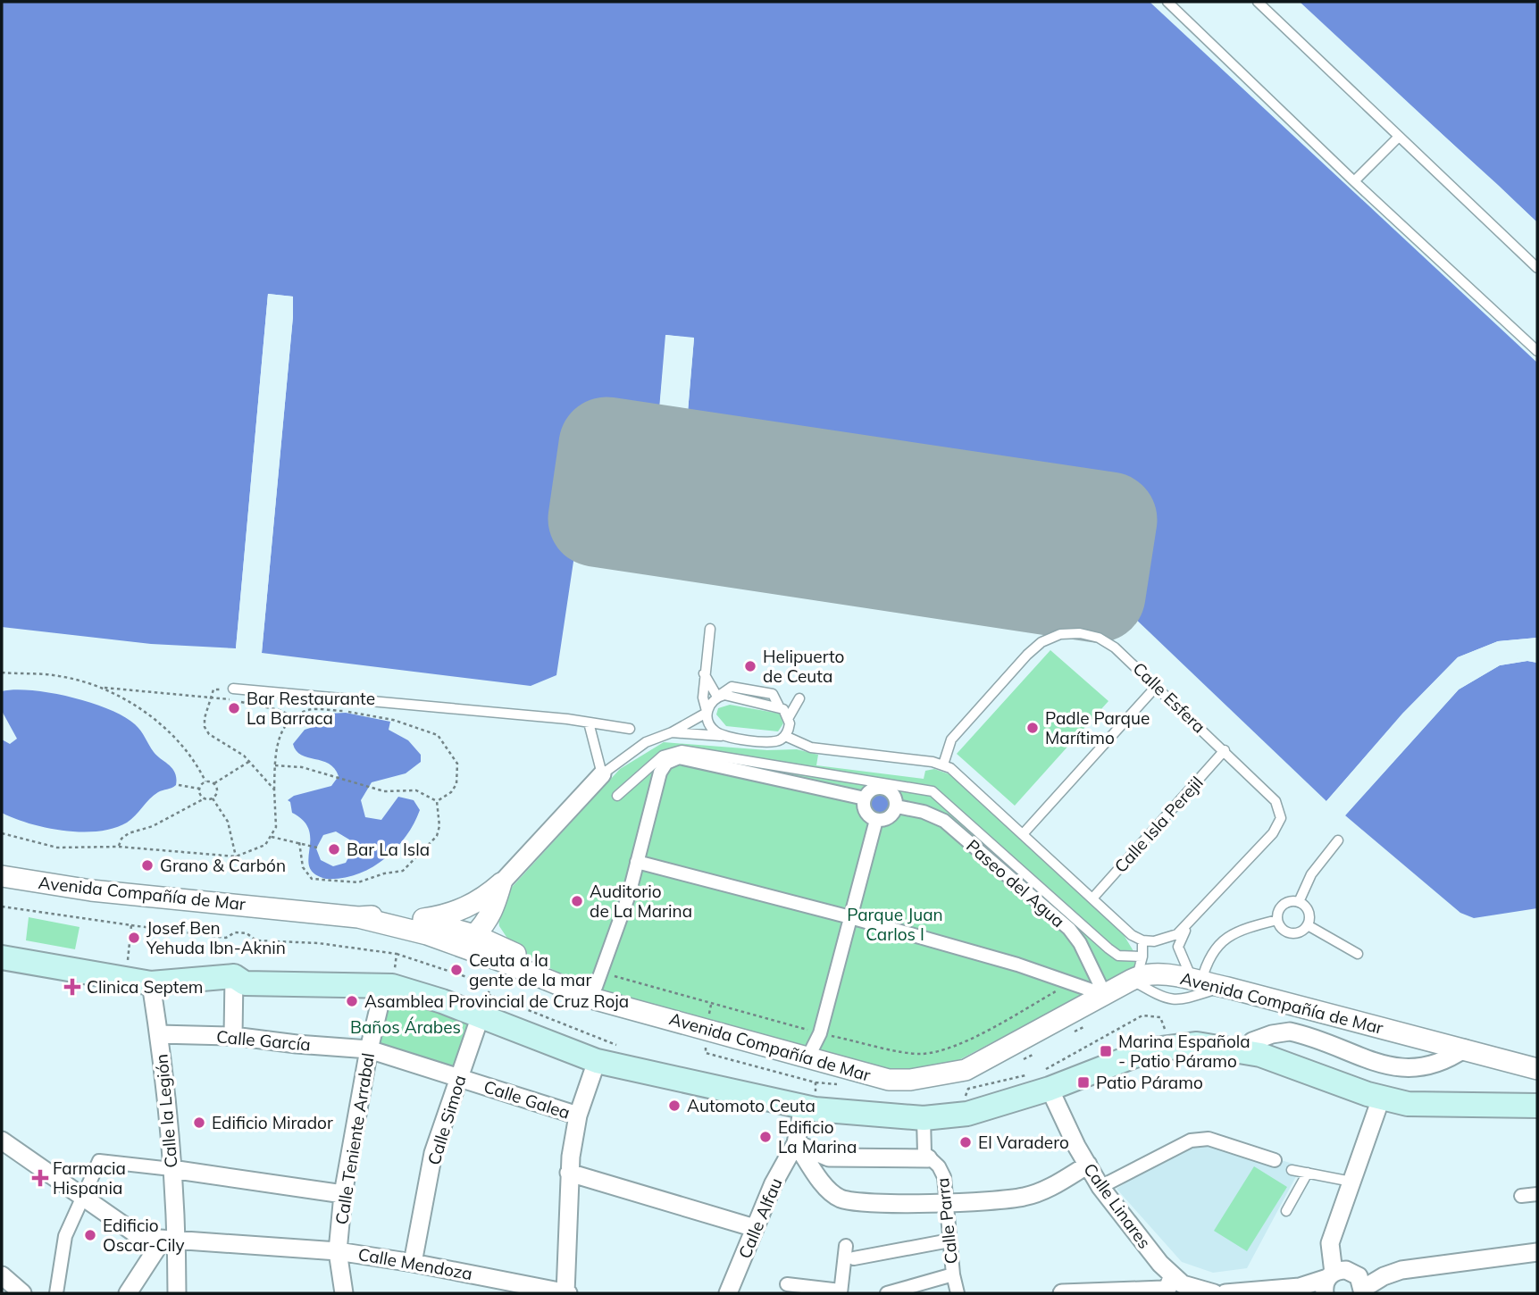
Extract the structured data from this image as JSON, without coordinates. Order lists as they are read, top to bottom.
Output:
{
  "streets": {
    "street": [
      "Paseo del Agua",
      "Avenida Compañía de Mar",
      "Calle García",
      "Calle Galea",
      "Calle la Legión",
      "Calle Simoa",
      "Calle Teniente Arrabal",
      "Calle Linares",
      "Calle Alfau",
      "Calle Parra",
      "Calle Mendoza"
    ],
    "lane": ["Calle Esfera", "Calle Isla Perejil"]
  },
  "crossings": [
    ["Calle Esfera", "Calle Isla Perejil"],
    ["Paseo del Agua", "Avenida Compañía de Mar"],
    ["Calle García", "Calle Galea"],
    ["Calle García", "Calle la Legión"],
    ["Calle García", "Calle Teniente Arrabal"],
    ["Calle Galea", "Calle Simoa"],
    ["Calle Galea", "Calle Teniente Arrabal"],
    ["Calle la Legión", "Calle Mendoza"],
    ["Calle Simoa", "Calle Mendoza"],
    ["Calle Teniente Arrabal", "Calle Mendoza"]
  ],
  "parks": ["Parque Juan Carlos I", "Baños Árabes"],
  "places": {
    "other": [
      "Helipuerto de Ceuta",
      "Bar Restaurante La Barraca",
      "Padle Parque Marítimo",
      "Bar La Isla",
      "Grano & Carbón",
      "Auditorio de La Marina",
      "Josef Ben Yehuda Ibn-Aknin",
      "Ceuta a la gente de la mar",
      "Asamblea Provincial de Cruz Roja",
      "Automoto Ceuta",
      "Edificio Mirador",
      "Edificio La Marina",
      "El Varadero",
      "Edificio Oscar-Cily"
    ],
    "health": ["Clinica Septem", "Farmacia Hispania"],
    "transit": ["Marina Española - Patio Páramo", "Patio Páramo"]
  }
}
